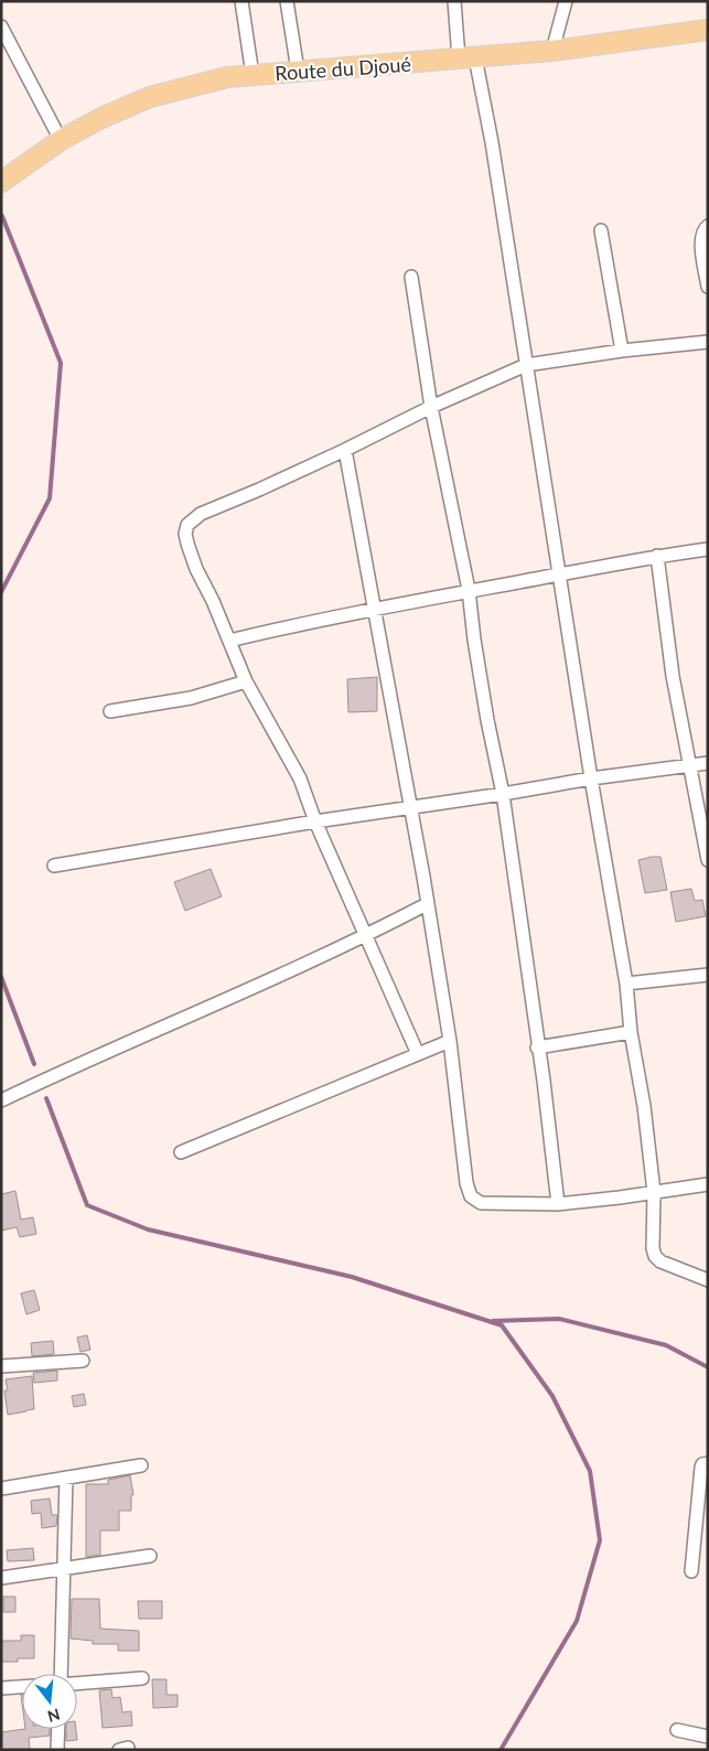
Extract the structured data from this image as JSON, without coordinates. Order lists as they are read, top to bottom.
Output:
{
  "streets": {
    "main road": ["Route du Djoué"]
  },
  "north": "bottom"
}
